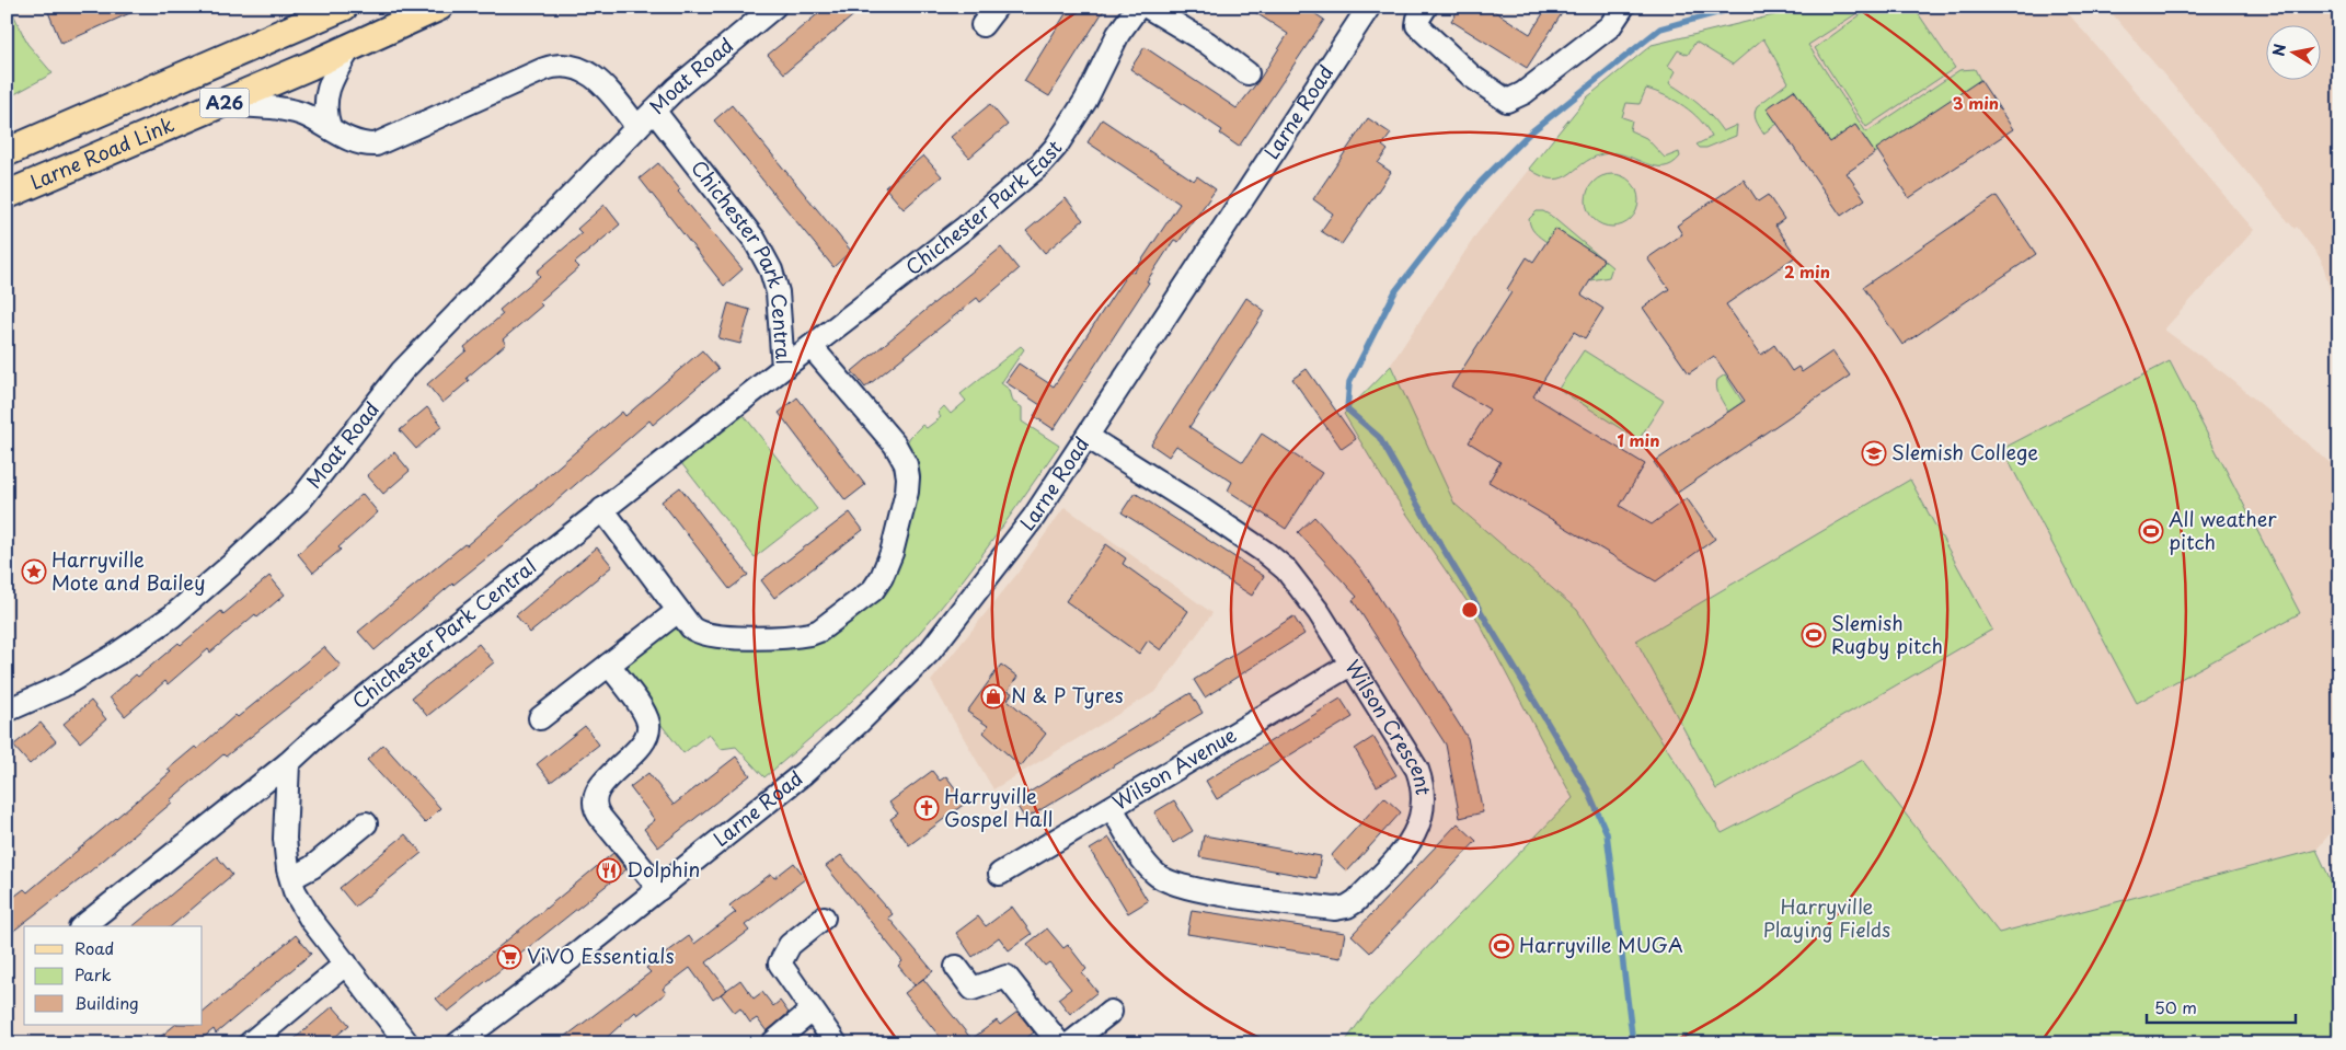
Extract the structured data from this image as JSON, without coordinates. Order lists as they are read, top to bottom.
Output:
{
  "streets": {
    "main road": ["A26", "Larne Road Link"],
    "street": [
      "Moat Road",
      "Larne Road",
      "Chichester Park East",
      "Chichester Park Central",
      "Wilson Crescent",
      "Wilson Avenue"
    ]
  },
  "crossings": [
    ["Moat Road", "Larne Road Link"],
    ["Moat Road", "Chichester Park Central"],
    ["Larne Road", "Wilson Crescent"],
    ["Chichester Park East", "Chichester Park Central"],
    ["Wilson Crescent", "Wilson Avenue"]
  ],
  "parks": ["Harryville Playing Fields"],
  "places": {
    "school or university": ["Slemish College"],
    "sports": ["All weather pitch", "Slemish Rugby pitch", "Harryville MUGA"],
    "place": ["Harryville Mote and Bailey"],
    "shop": ["N & P Tyres"],
    "church": ["Harryville Gospel Hall"],
    "restaurant": ["Dolphin"],
    "supermarket": ["ViVO Essentials"]
  },
  "legend": ["Road", "Park", "Building"],
  "scale_bar": "50 m",
  "north": "left",
  "rings": ["3 min", "2 min", "1 min"]
}
